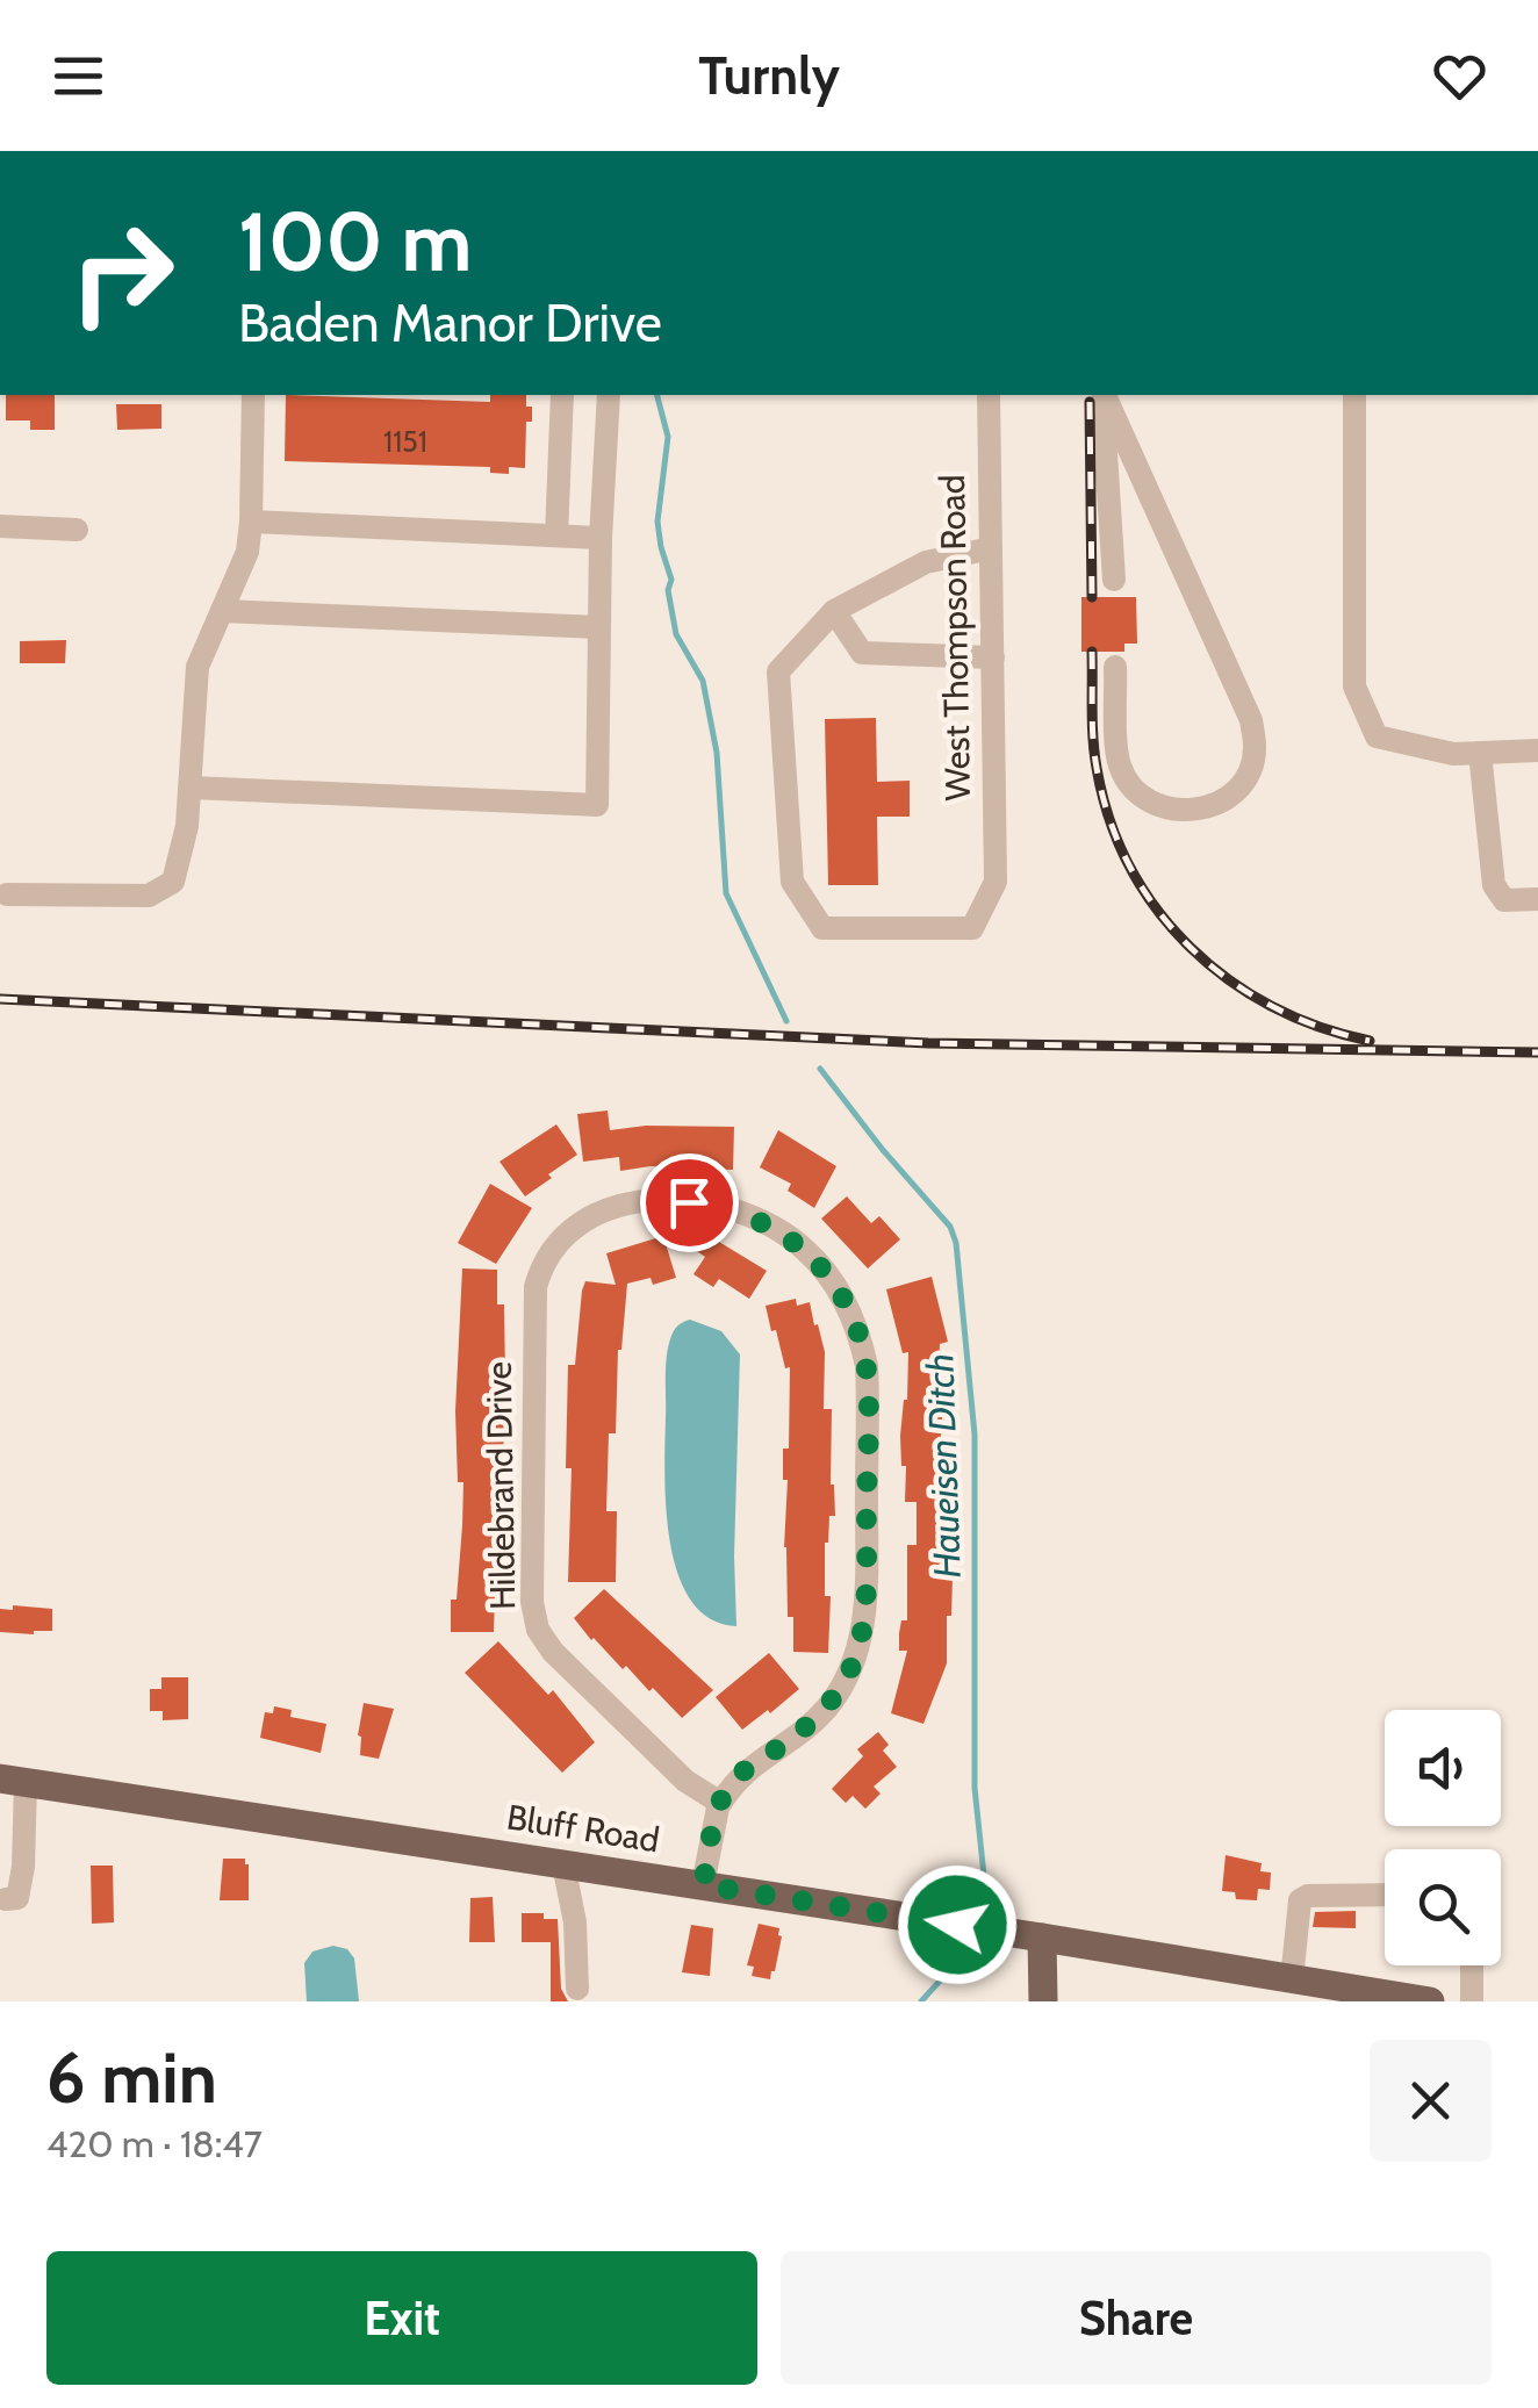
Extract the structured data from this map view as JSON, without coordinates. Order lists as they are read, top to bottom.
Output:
{
  "streets": {
    "main road": ["Bluff Road"],
    "street": ["West Thompson Road", "Hildebrand Drive"]
  },
  "water": ["Haueisen Ditch"],
  "house_numbers": ["1151"],
  "page": {
    "header": "Turnly",
    "turn": ["100 m", "Baden Manor Drive"],
    "heading": ["6 min", "420 m · 18:47"],
    "buttons": ["Exit", "Share"]
  }
}
